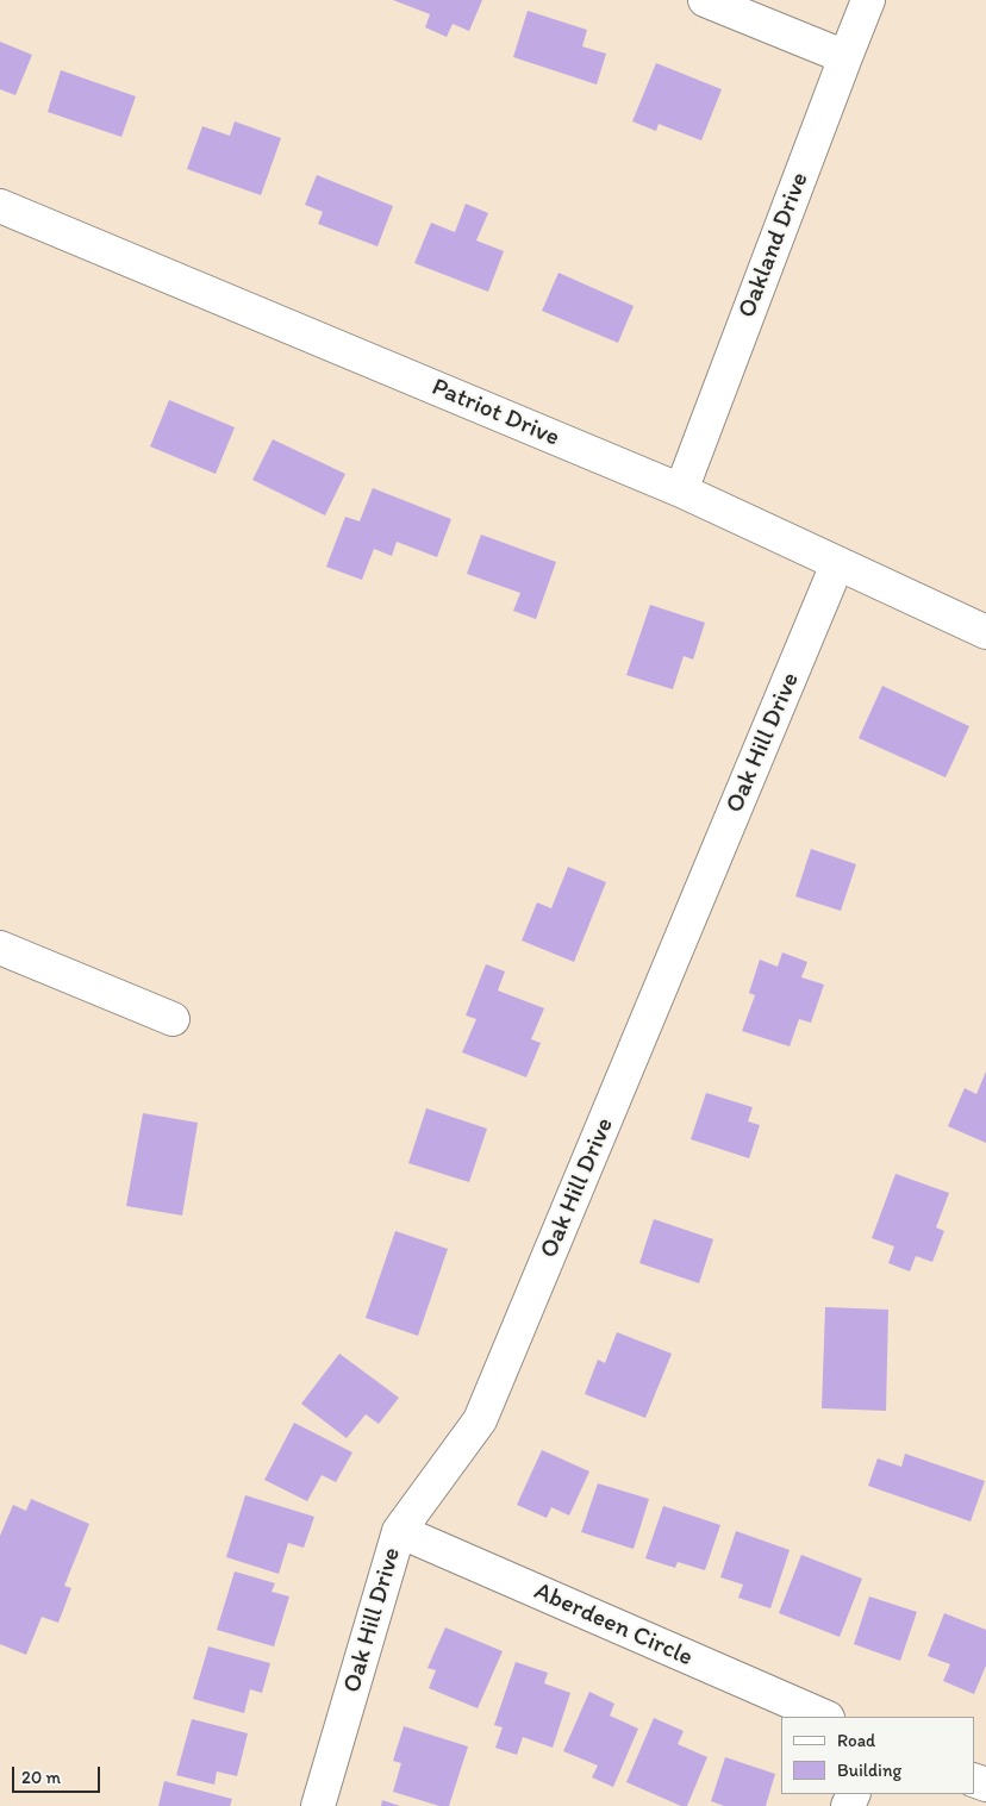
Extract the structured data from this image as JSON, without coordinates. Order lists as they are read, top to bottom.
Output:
{
  "streets": {
    "street": [
      "Oakland Drive",
      "Patriot Drive",
      "Oak Hill Drive",
      "Aberdeen Circle"
    ]
  },
  "crossings": [
    ["Oakland Drive", "Patriot Drive"],
    ["Patriot Drive", "Oak Hill Drive"],
    ["Oak Hill Drive", "Aberdeen Circle"]
  ],
  "legend": ["Road", "Building"],
  "scale_bar": "20 m"
}
